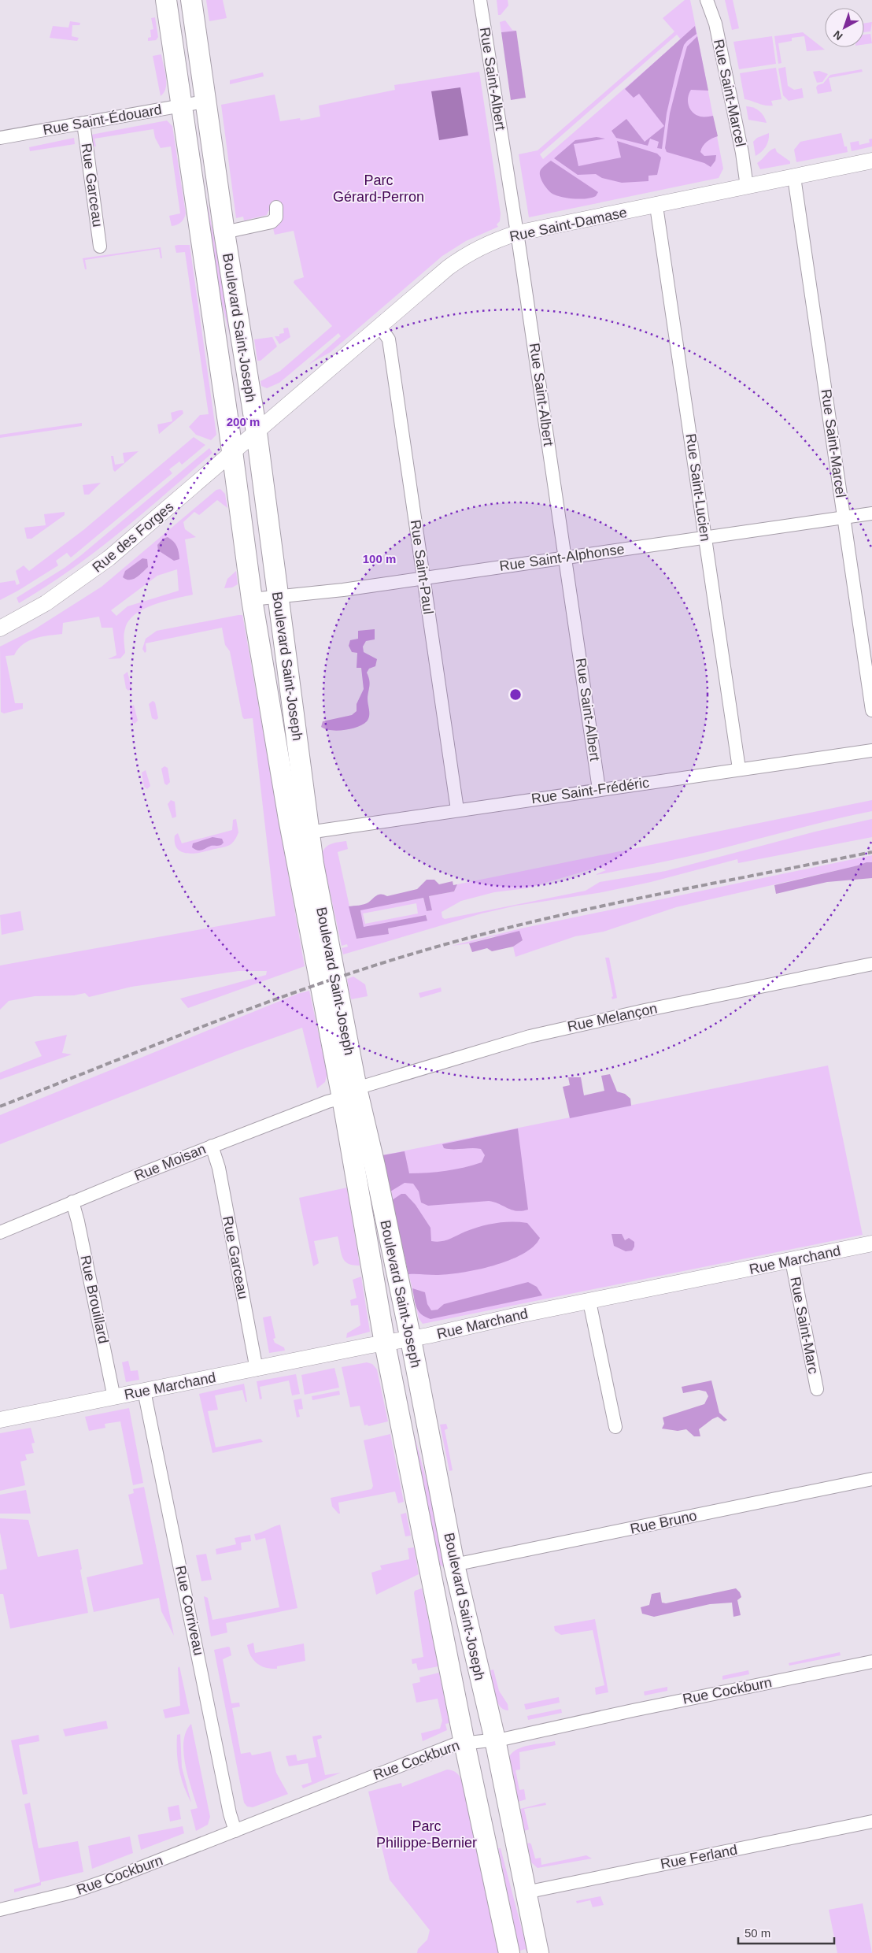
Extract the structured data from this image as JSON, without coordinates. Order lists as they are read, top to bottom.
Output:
{
  "streets": {
    "main road": ["Boulevard Saint-Joseph"],
    "street": [
      "Rue Saint-Albert",
      "Rue Saint-Marcel",
      "Rue Saint-Édouard",
      "Rue Garceau",
      "Rue Saint-Damase",
      "Rue Saint-Lucien",
      "Rue des Forges",
      "Rue Saint-Alphonse",
      "Rue Saint-Paul",
      "Rue Saint-Frédéric",
      "Rue Melançon",
      "Rue Moisan",
      "Rue Marchand",
      "Rue Brouillard",
      "Rue Saint-Marc",
      "Rue Bruno",
      "Rue Corriveau",
      "Rue Cockburn",
      "Rue Ferland"
    ]
  },
  "crossings": [
    ["Rue Saint-Albert", "Rue Saint-Damase"],
    ["Rue Saint-Albert", "Rue Saint-Alphonse"],
    ["Rue Saint-Albert", "Rue Saint-Frédéric"],
    ["Rue Saint-Marcel", "Rue Saint-Damase"],
    ["Rue Saint-Marcel", "Rue Saint-Alphonse"],
    ["Rue Saint-Édouard", "Rue Garceau"],
    ["Rue Saint-Édouard", "Boulevard Saint-Joseph"],
    ["Rue Garceau", "Rue Moisan"],
    ["Rue Garceau", "Rue Marchand"],
    ["Rue Saint-Damase", "Boulevard Saint-Joseph"],
    ["Rue Saint-Damase", "Rue Saint-Lucien"],
    ["Rue Saint-Damase", "Rue des Forges"],
    ["Rue Saint-Damase", "Rue Saint-Paul"],
    ["Boulevard Saint-Joseph", "Rue des Forges"],
    ["Boulevard Saint-Joseph", "Rue Saint-Alphonse"],
    ["Boulevard Saint-Joseph", "Rue Saint-Frédéric"],
    ["Boulevard Saint-Joseph", "Rue Melançon"],
    ["Boulevard Saint-Joseph", "Rue Moisan"],
    ["Boulevard Saint-Joseph", "Rue Marchand"],
    ["Boulevard Saint-Joseph", "Rue Bruno"],
    ["Boulevard Saint-Joseph", "Rue Cockburn"],
    ["Boulevard Saint-Joseph", "Rue Ferland"],
    ["Rue Saint-Lucien", "Rue Saint-Alphonse"],
    ["Rue Saint-Lucien", "Rue Saint-Frédéric"],
    ["Rue Saint-Alphonse", "Rue Saint-Paul"],
    ["Rue Saint-Paul", "Rue Saint-Frédéric"],
    ["Rue Melançon", "Rue Moisan"],
    ["Rue Moisan", "Rue Brouillard"],
    ["Rue Marchand", "Rue Brouillard"],
    ["Rue Marchand", "Rue Saint-Marc"],
    ["Rue Marchand", "Rue Corriveau"],
    ["Rue Corriveau", "Rue Cockburn"]
  ],
  "parks": ["Parc Gérard-Perron", "Parc Philippe-Bernier"],
  "scale_bar": "50 m",
  "north": "bottom left",
  "rings": ["200 m", "100 m"]
}
